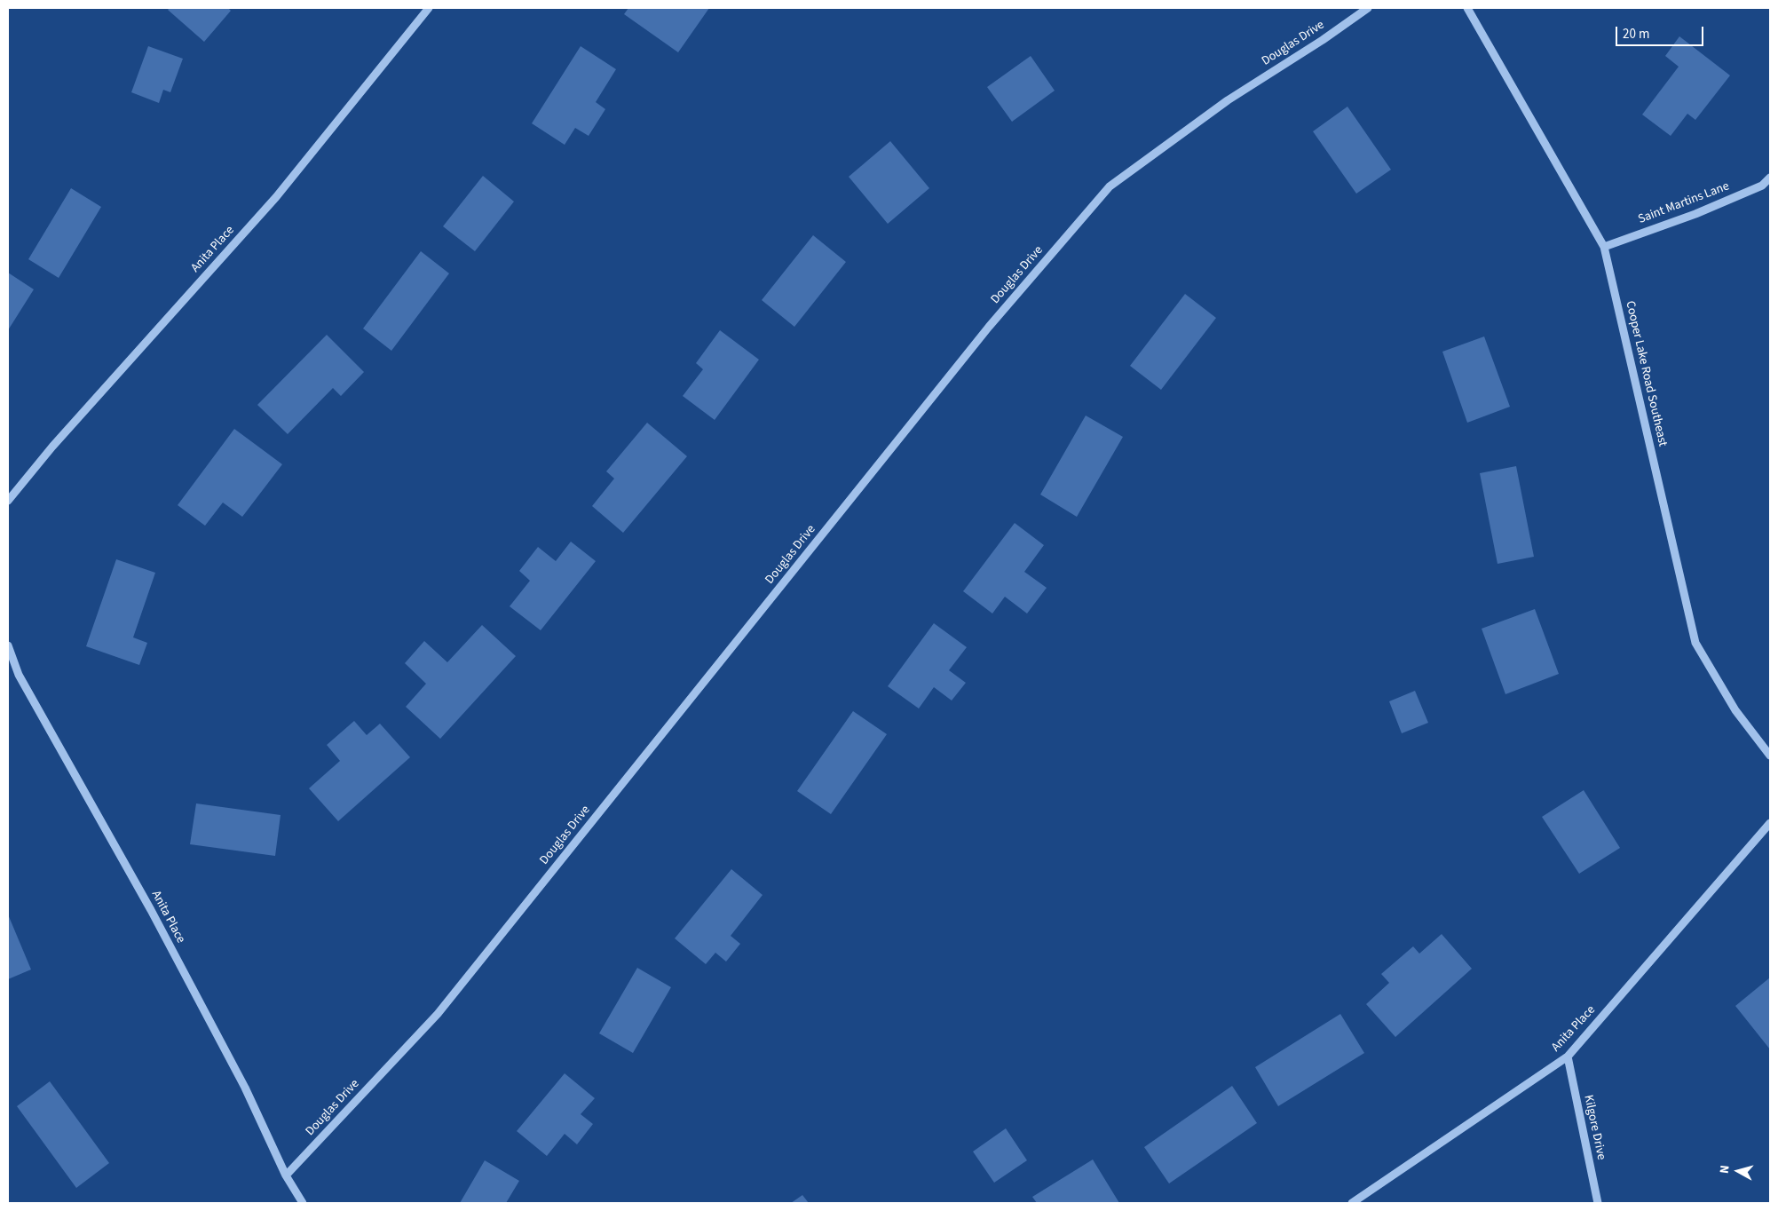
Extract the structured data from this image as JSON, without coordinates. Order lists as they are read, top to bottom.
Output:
{
  "streets": {
    "street": [
      "Douglas Drive",
      "Saint Martins Lane",
      "Anita Place",
      "Cooper Lake Road Southeast",
      "Kilgore Drive"
    ]
  },
  "crossings": [
    ["Douglas Drive", "Anita Place"],
    ["Saint Martins Lane", "Cooper Lake Road Southeast"],
    ["Anita Place", "Kilgore Drive"]
  ],
  "scale_bar": "20 m",
  "north": "left"
}
